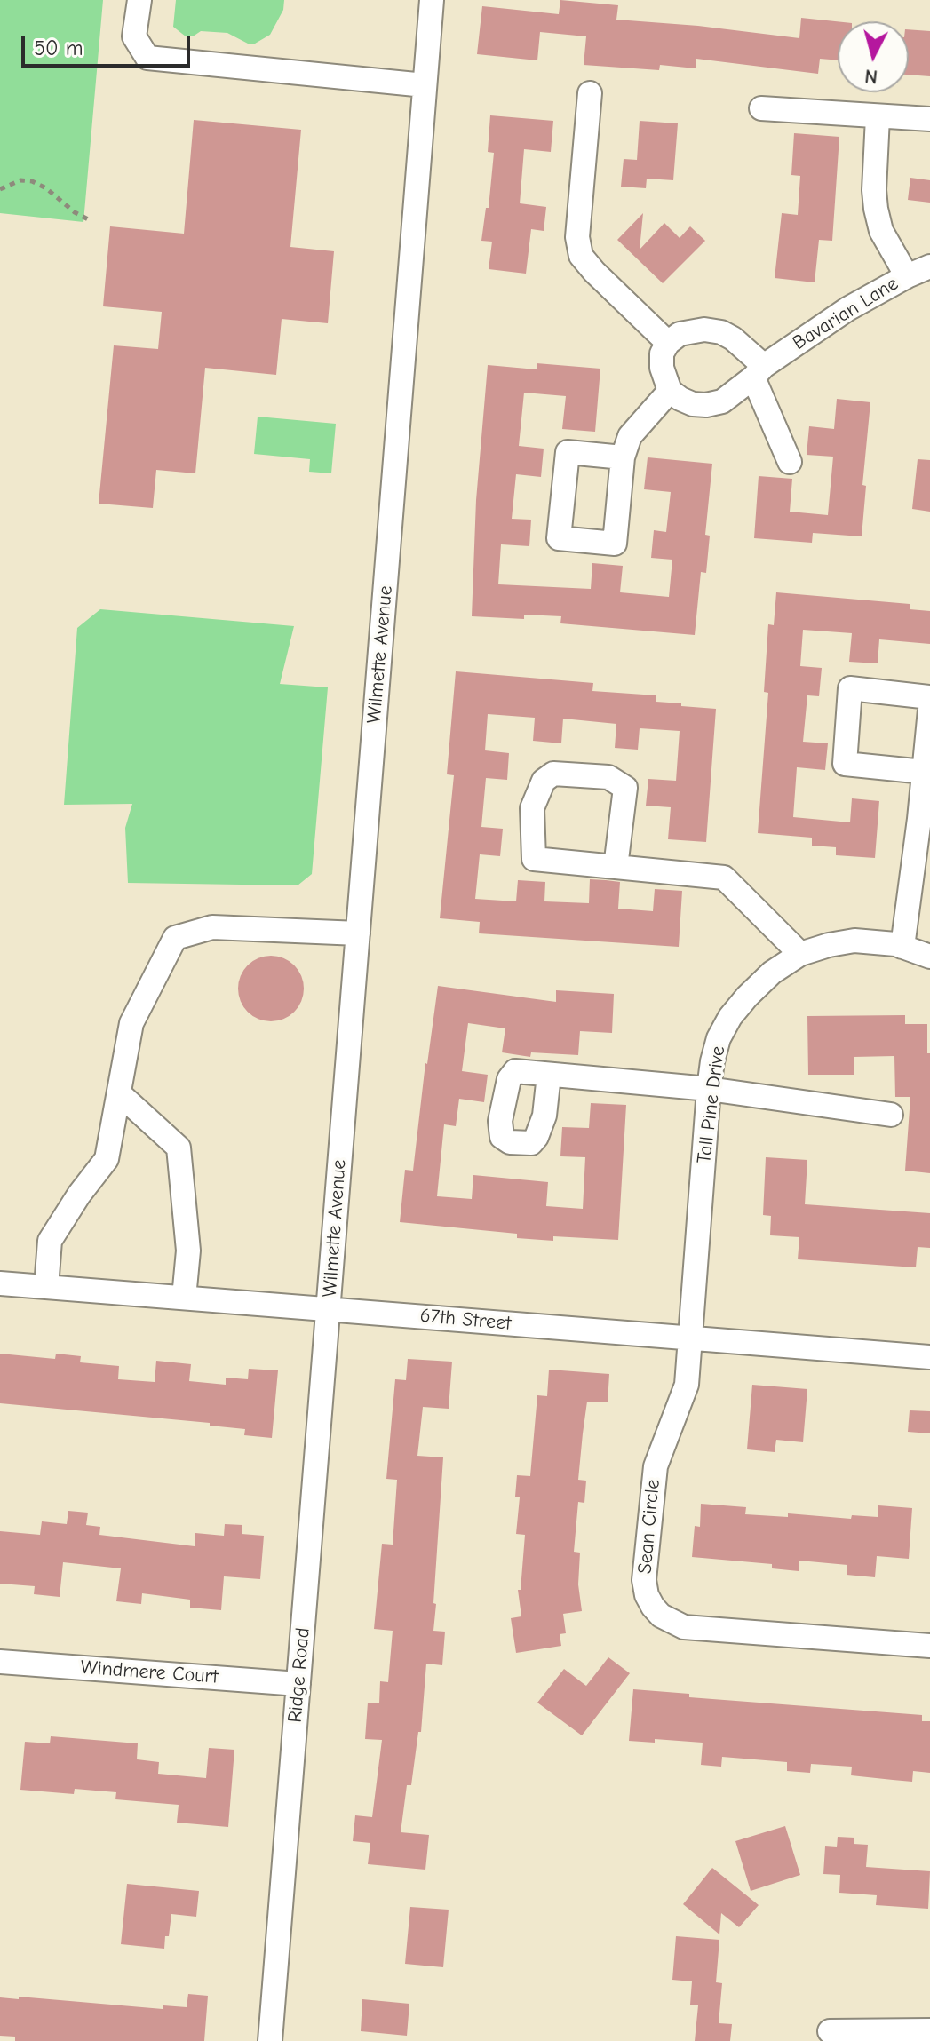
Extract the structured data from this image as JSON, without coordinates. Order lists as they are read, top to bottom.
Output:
{
  "streets": {
    "street": [
      "Bavarian Lane",
      "Wilmette Avenue",
      "Tall Pine Drive",
      "67th Street",
      "Sean Circle",
      "Windmere Court",
      "Ridge Road"
    ]
  },
  "crossings": [
    ["Wilmette Avenue", "67th Street"],
    ["Wilmette Avenue", "Ridge Road"],
    ["Tall Pine Drive", "67th Street"],
    ["Tall Pine Drive", "Sean Circle"],
    ["67th Street", "Sean Circle"],
    ["67th Street", "Ridge Road"],
    ["Windmere Court", "Ridge Road"]
  ],
  "scale_bar": "50 m",
  "north": "bottom"
}
